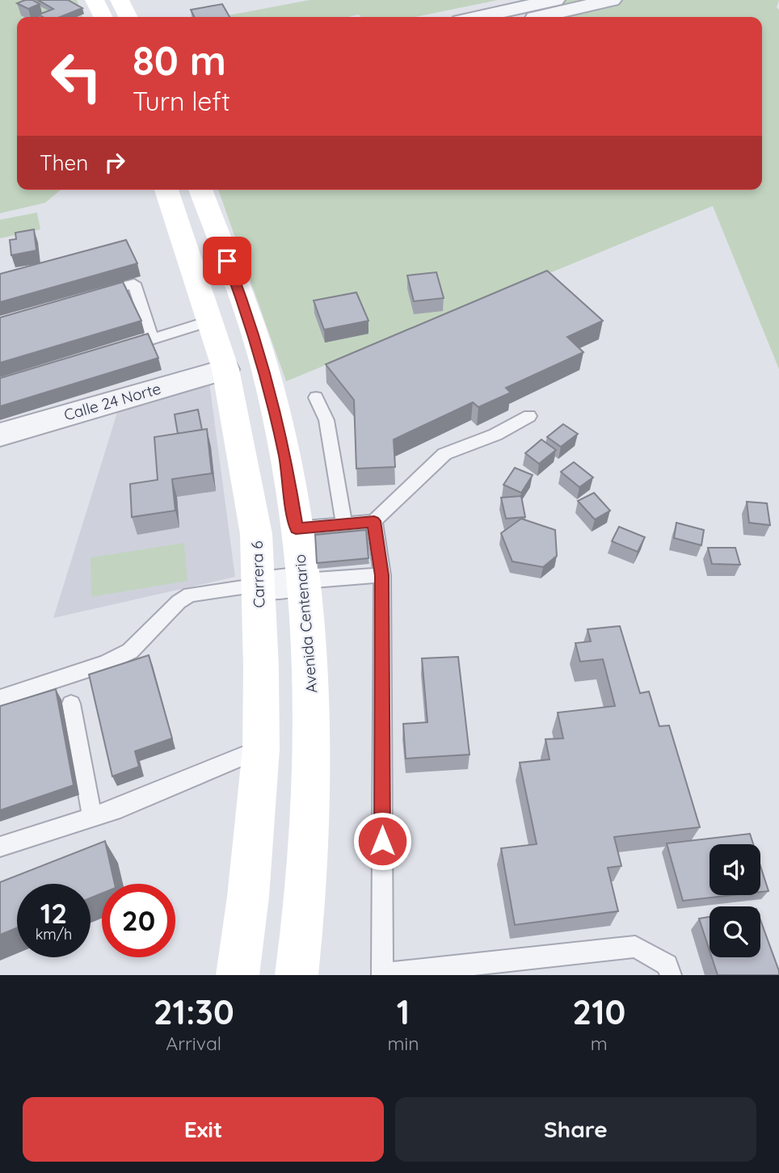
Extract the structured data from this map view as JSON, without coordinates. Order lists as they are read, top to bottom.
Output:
{
  "streets": {
    "main road": ["Carrera 6", "Avenida Centenario"],
    "street": ["Calle 24 Norte"]
  },
  "crossings": [
    ["Calle 24 Norte", "Carrera 6"]
  ],
  "page": {
    "turn": ["80 m", "Turn left"],
    "then": "Then",
    "speed": "12 km/h",
    "limit": "20",
    "eta": [
      "21:30",
      "Arrival",
      "1",
      "min",
      "210",
      "m"
    ],
    "buttons": ["Exit", "Share"]
  }
}
